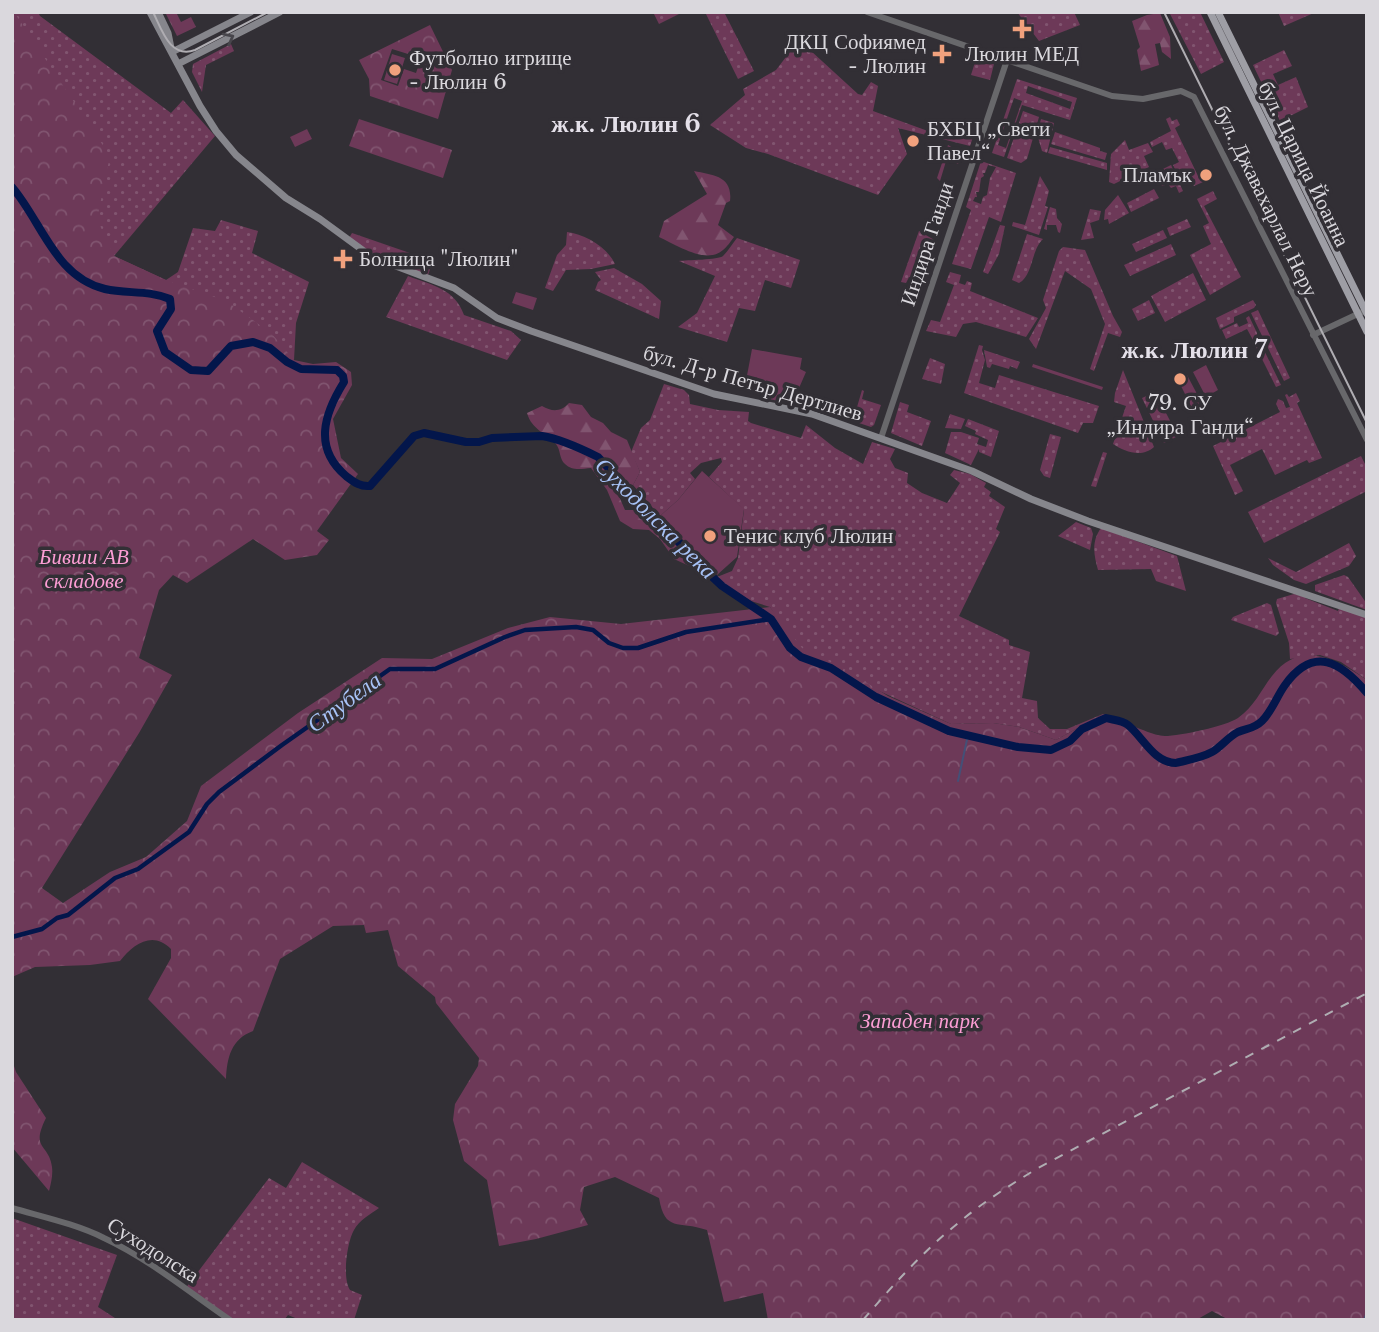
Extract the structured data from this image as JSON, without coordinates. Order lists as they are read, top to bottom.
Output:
{
  "streets": {
    "main road": ["бул. Царица Йоанна", "бул. Д-р Петър Дертлиев"],
    "street": ["бул. Джавахарлал Неру", "Индира Ганди", "Суходолска"]
  },
  "crossings": [
    ["бул. Джавахарлал Неру", "Индира Ганди"],
    ["Индира Ганди", "бул. Д-р Петър Дертлиев"]
  ],
  "districts": ["ж.к. Люлин 6", "ж.к. Люлин 7"],
  "water": ["Суходолска река", "Стубела"],
  "parks": ["Бивши АВ складове", "Западен парк"],
  "places": {
    "health": ["Люлин МЕД", "ДКЦ Софиямед - Люлин", "Болница \"Люлин\""],
    "other": [
      "Футболно игрище - Люлин 6",
      "БХБЦ „Свети Павел“",
      "Пламък",
      "79. СУ „Индира Ганди“",
      "Тенис клуб Люлин"
    ]
  }
}
